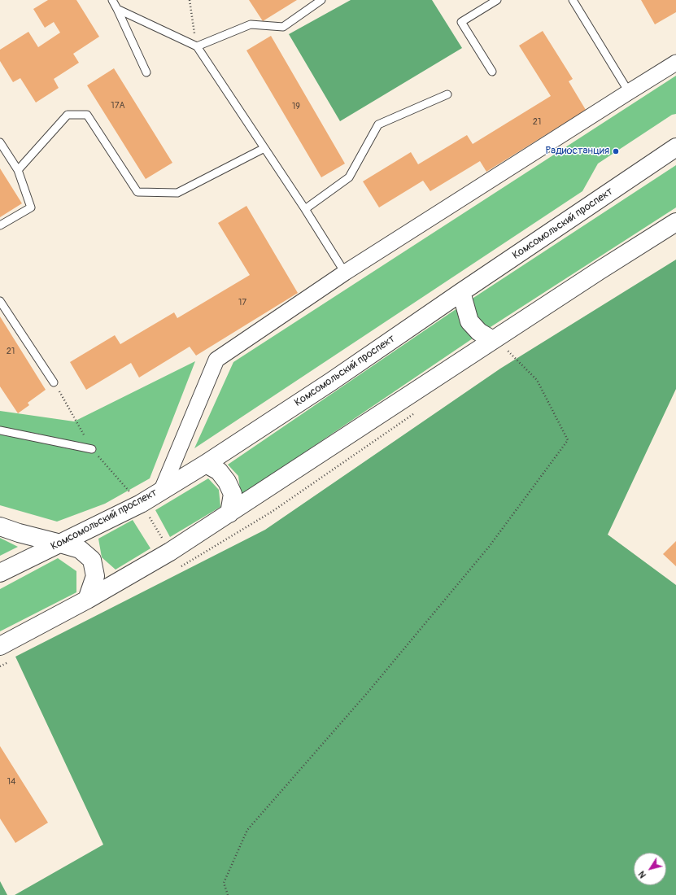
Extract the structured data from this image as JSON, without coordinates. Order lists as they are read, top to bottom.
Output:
{
  "streets": {
    "main road": ["Комсомольский проспект"]
  },
  "places": ["Радиостанция"],
  "house_numbers": [
    "17А",
    "19",
    "21",
    "17",
    "21",
    "14"
  ],
  "north": "bottom left"
}
